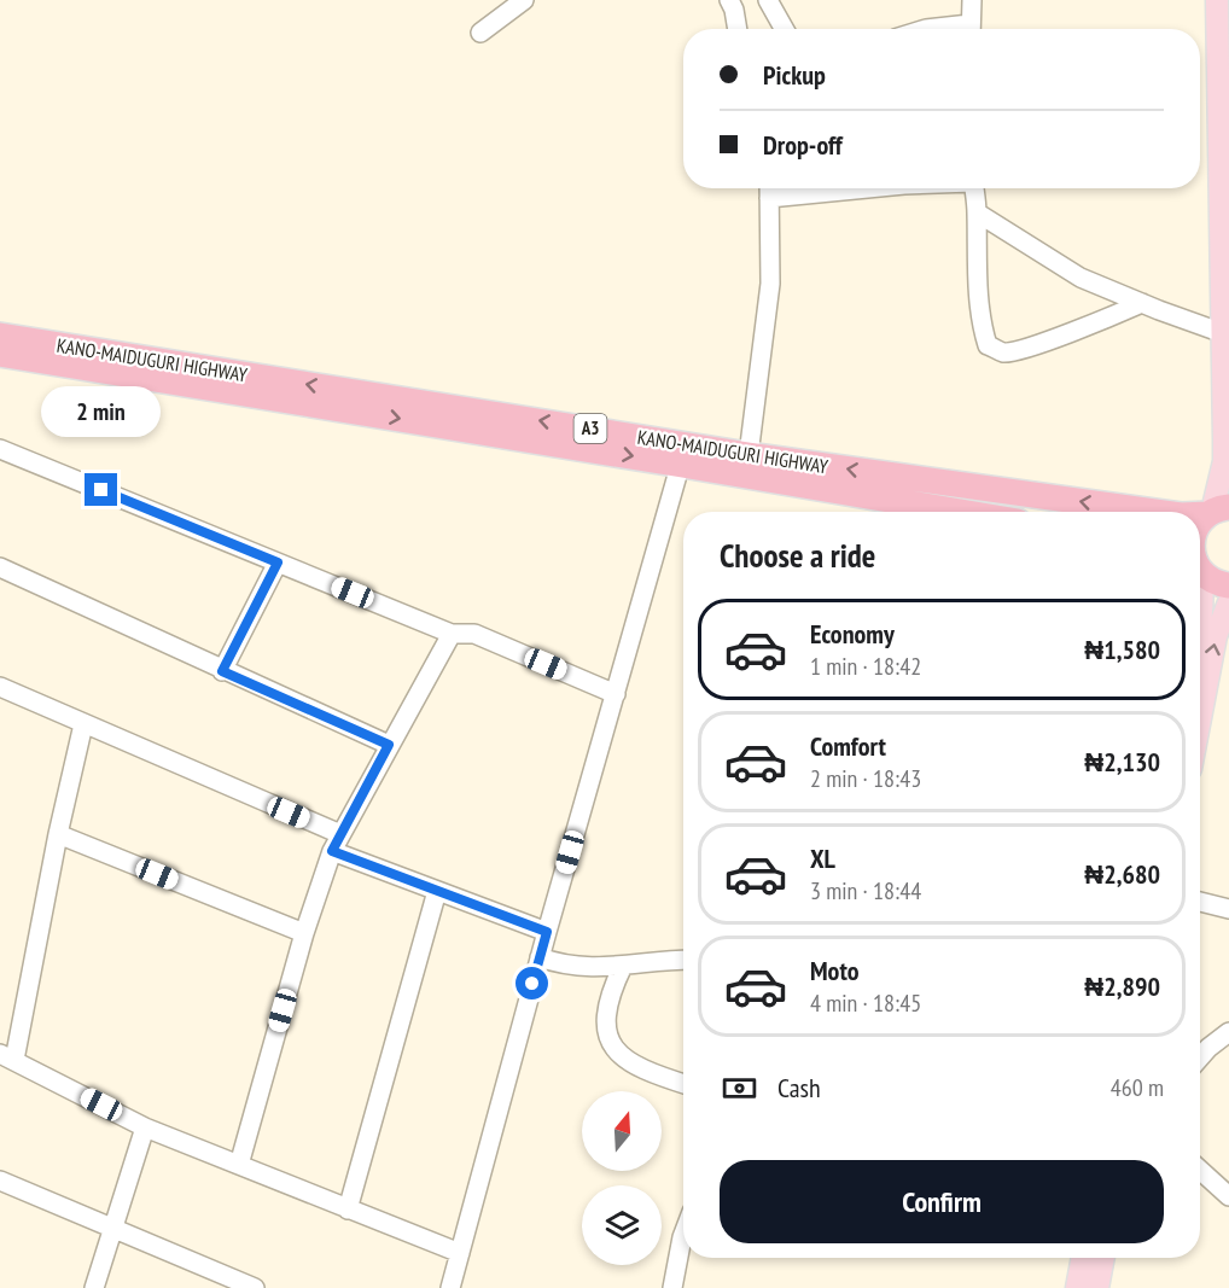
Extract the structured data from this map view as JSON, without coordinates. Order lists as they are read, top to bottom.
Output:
{
  "streets": {
    "highway": ["KANO-MAIDUGURI HIGHWAY", "A3"]
  },
  "north": "top",
  "page": {
    "banner": ["Pickup", "Drop-off"],
    "bubble": "2 min",
    "heading": "Choose a ride",
    "list": [
      {
        "name": "Economy",
        "note": "1 min · 18:42",
        "value": "₦1,580"
      },
      {
        "name": "Comfort",
        "note": "2 min · 18:43",
        "value": "₦2,130"
      },
      {
        "name": "XL",
        "note": "3 min · 18:44",
        "value": "₦2,680"
      },
      {
        "name": "Moto",
        "note": "4 min · 18:45",
        "value": "₦2,890"
      }
    ],
    "pay": ["Cash", "460 m"],
    "buttons": "Confirm"
  }
}
